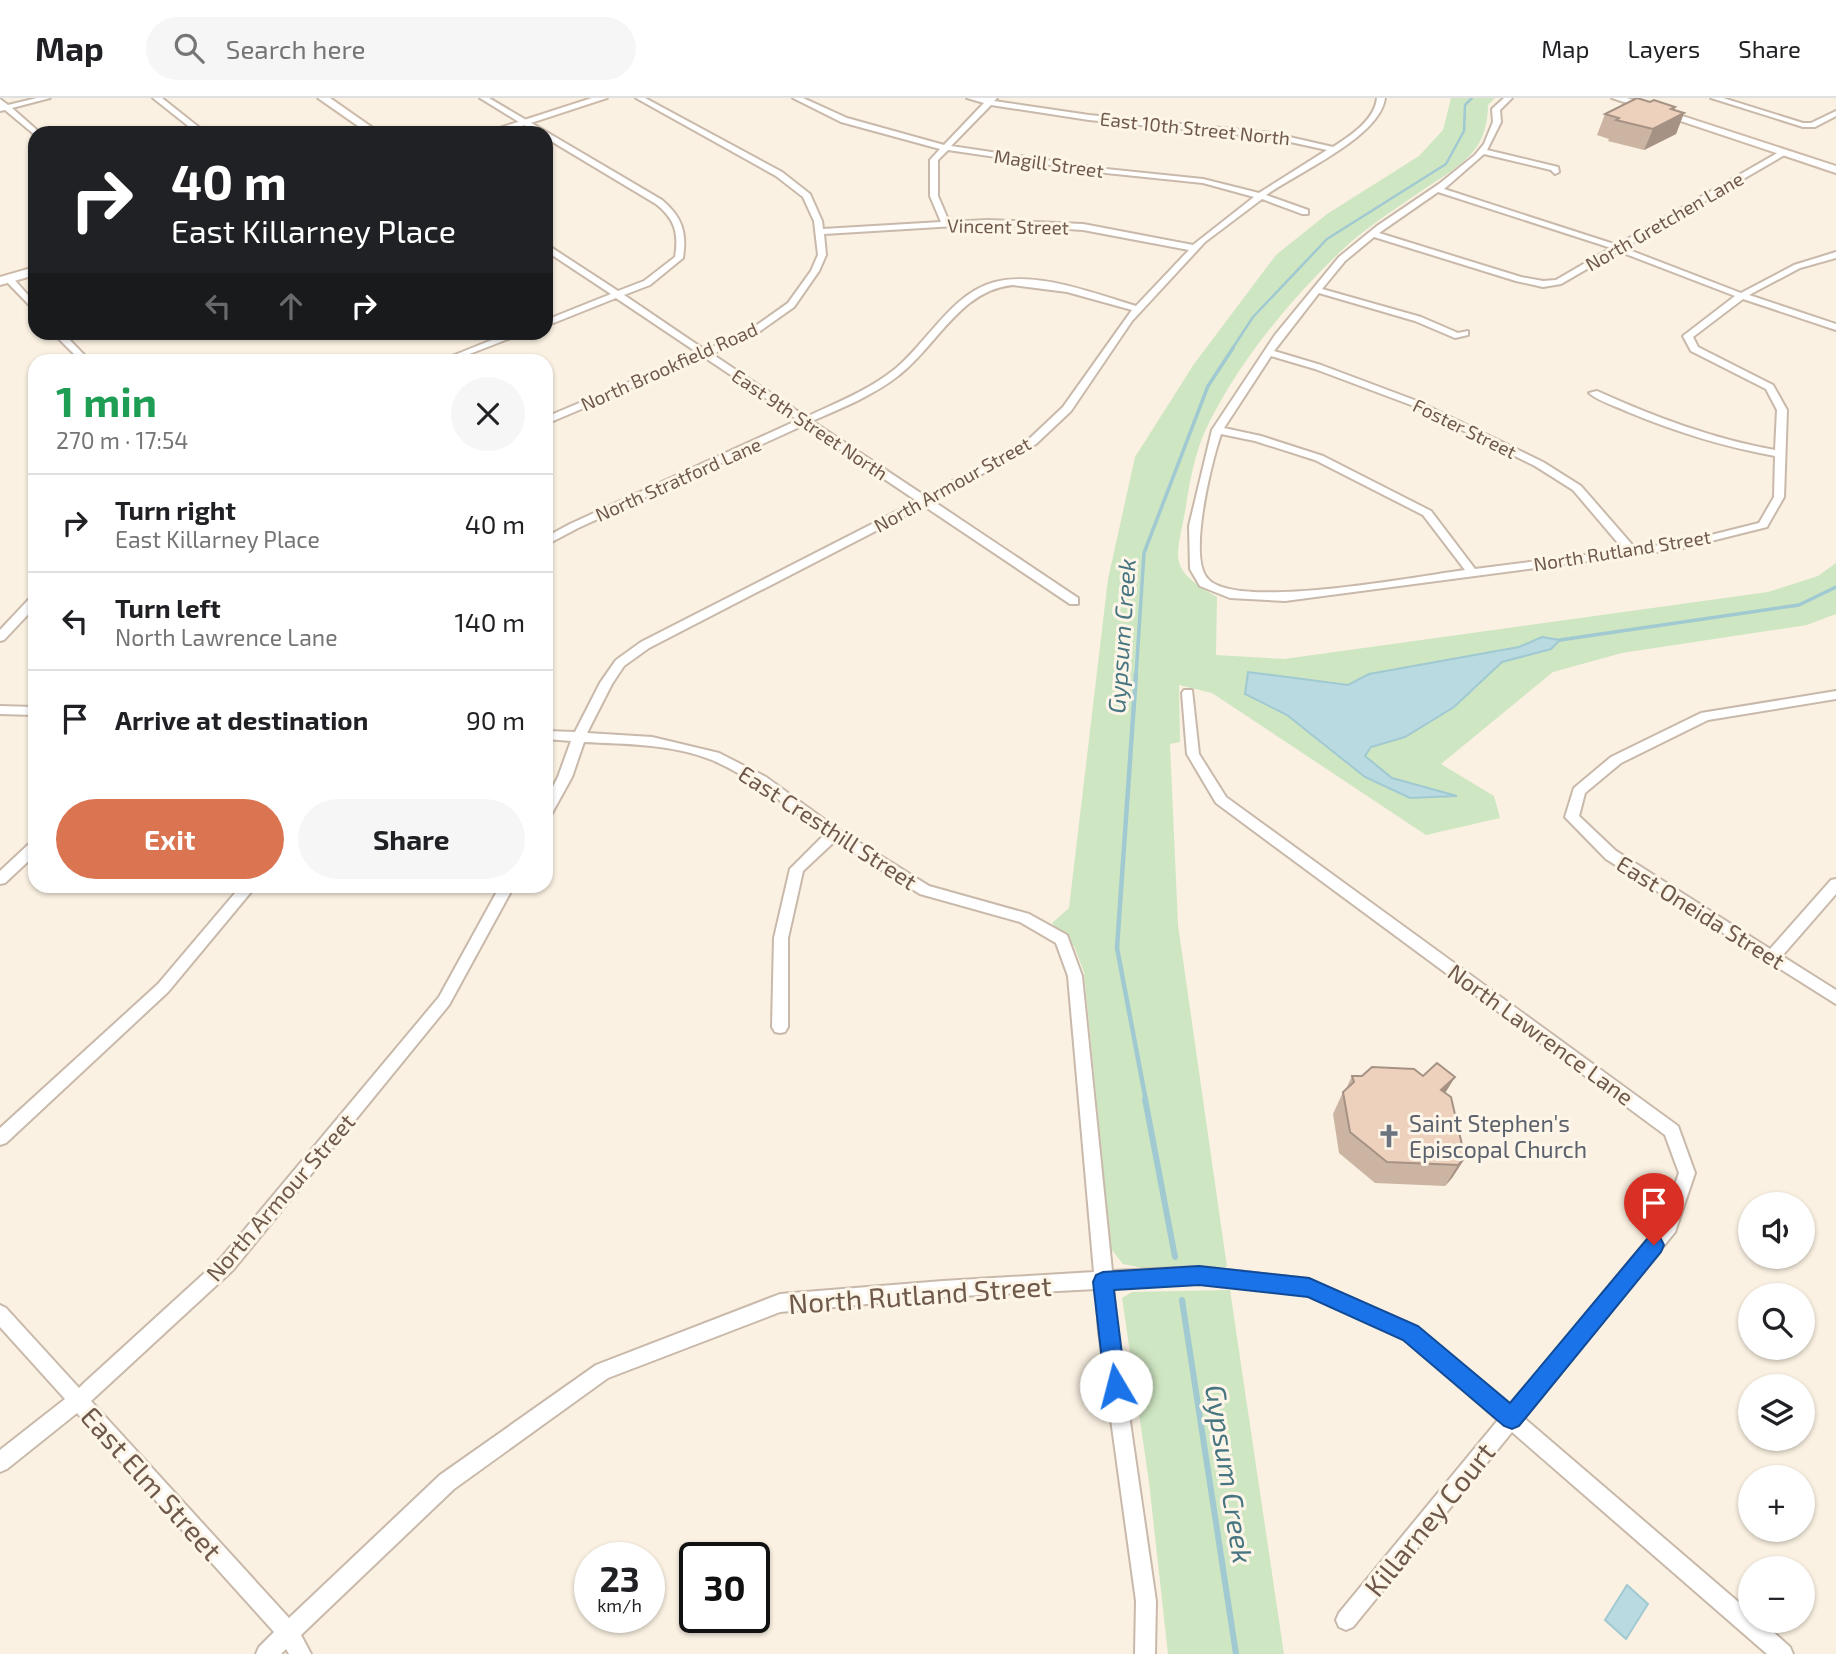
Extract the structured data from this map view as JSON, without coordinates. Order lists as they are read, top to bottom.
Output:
{
  "streets": {
    "street": [
      "East 10th Street North",
      "Magill Street",
      "North Gretchen Lane",
      "Vincent Street",
      "North Brookfield Road",
      "East 9th Street North",
      "Foster Street",
      "North Stratford Lane",
      "North Armour Street",
      "North Rutland Street",
      "East Cresthill Street",
      "East Oneida Street",
      "North Lawrence Lane",
      "East Elm Street",
      "Killarney Court"
    ]
  },
  "crossings": [
    ["East 10th Street North", "North Armour Street"],
    ["Magill Street", "North Armour Street"],
    ["Vincent Street", "North Brookfield Road"],
    ["Vincent Street", "North Armour Street"],
    ["North Brookfield Road", "East 9th Street North"],
    ["East 9th Street North", "North Stratford Lane"],
    ["East 9th Street North", "North Armour Street"],
    ["Foster Street", "North Rutland Street"],
    ["North Stratford Lane", "North Armour Street"],
    ["North Armour Street", "East Cresthill Street"],
    ["North Armour Street", "East Elm Street"],
    ["North Rutland Street", "East Cresthill Street"],
    ["North Rutland Street", "North Lawrence Lane"],
    ["North Rutland Street", "East Elm Street"],
    ["North Rutland Street", "Killarney Court"],
    ["North Lawrence Lane", "Killarney Court"]
  ],
  "water": ["Gypsum Creek"],
  "places": {
    "church": ["Saint Stephen's Episcopal Church"]
  },
  "page": {
    "header": "Map",
    "search": "Search here",
    "nav": ["Map", "Layers", "Share"],
    "turn": ["40 m", "East Killarney Place"],
    "heading": ["1 min", "270 m · 17:54"],
    "list": [
      {
        "name": "Turn right",
        "note": "East Killarney Place",
        "value": "40 m"
      },
      {
        "name": "Turn left",
        "note": "North Lawrence Lane",
        "value": "140 m"
      },
      {
        "name": "Arrive at destination",
        "value": "90 m"
      }
    ],
    "buttons": ["Exit", "Share"],
    "map_buttons": ["+", "−"],
    "speed": "23 km/h",
    "limit": "30"
  }
}
